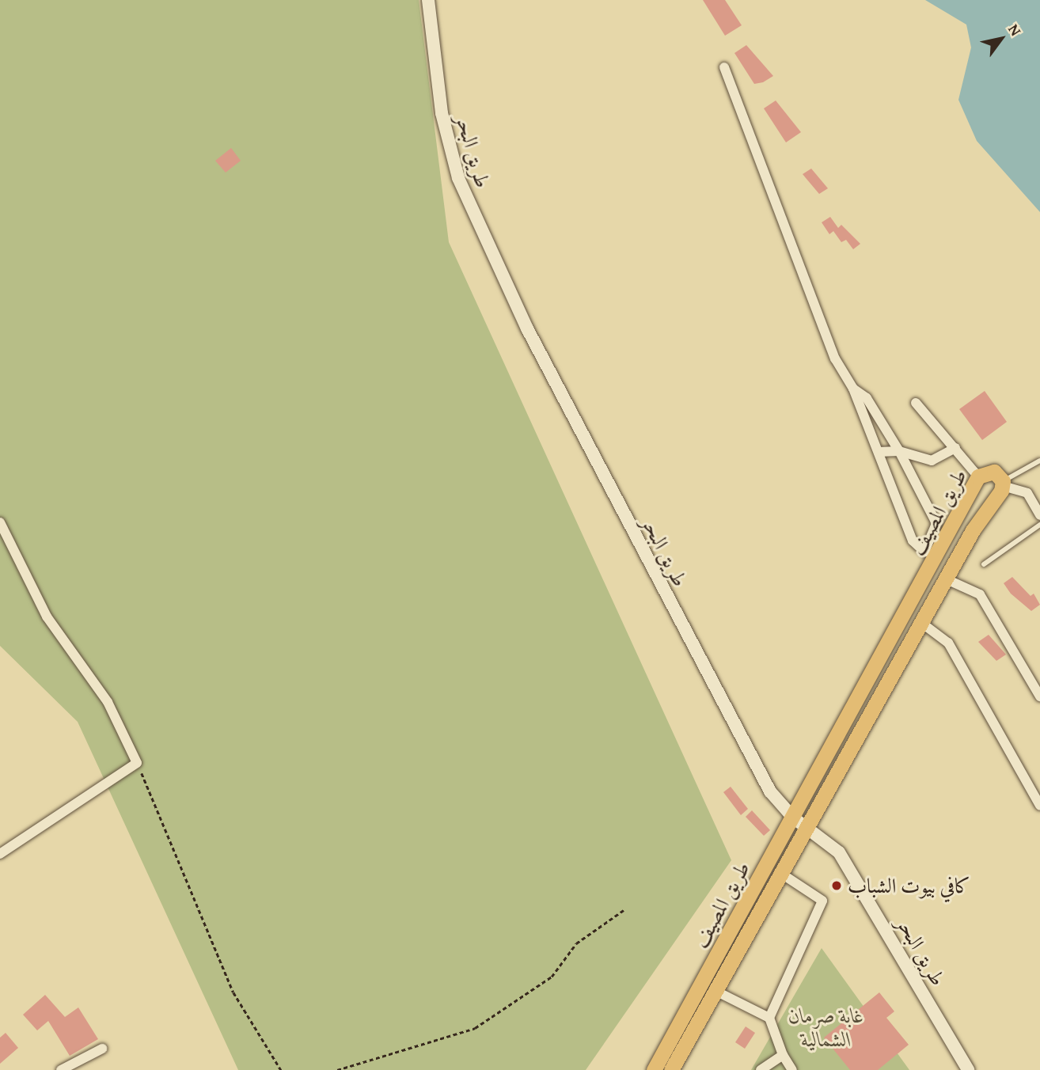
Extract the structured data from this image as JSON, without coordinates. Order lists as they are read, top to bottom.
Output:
{
  "streets": {
    "main road": ["طريق المصيف"],
    "street": ["طريق البحر"]
  },
  "crossings": [
    ["طريق البحر", "طريق المصيف"]
  ],
  "parks": ["غابة صرمان الشمالية"],
  "places": ["كافي بيوت الشباب"],
  "north": "top right"
}
